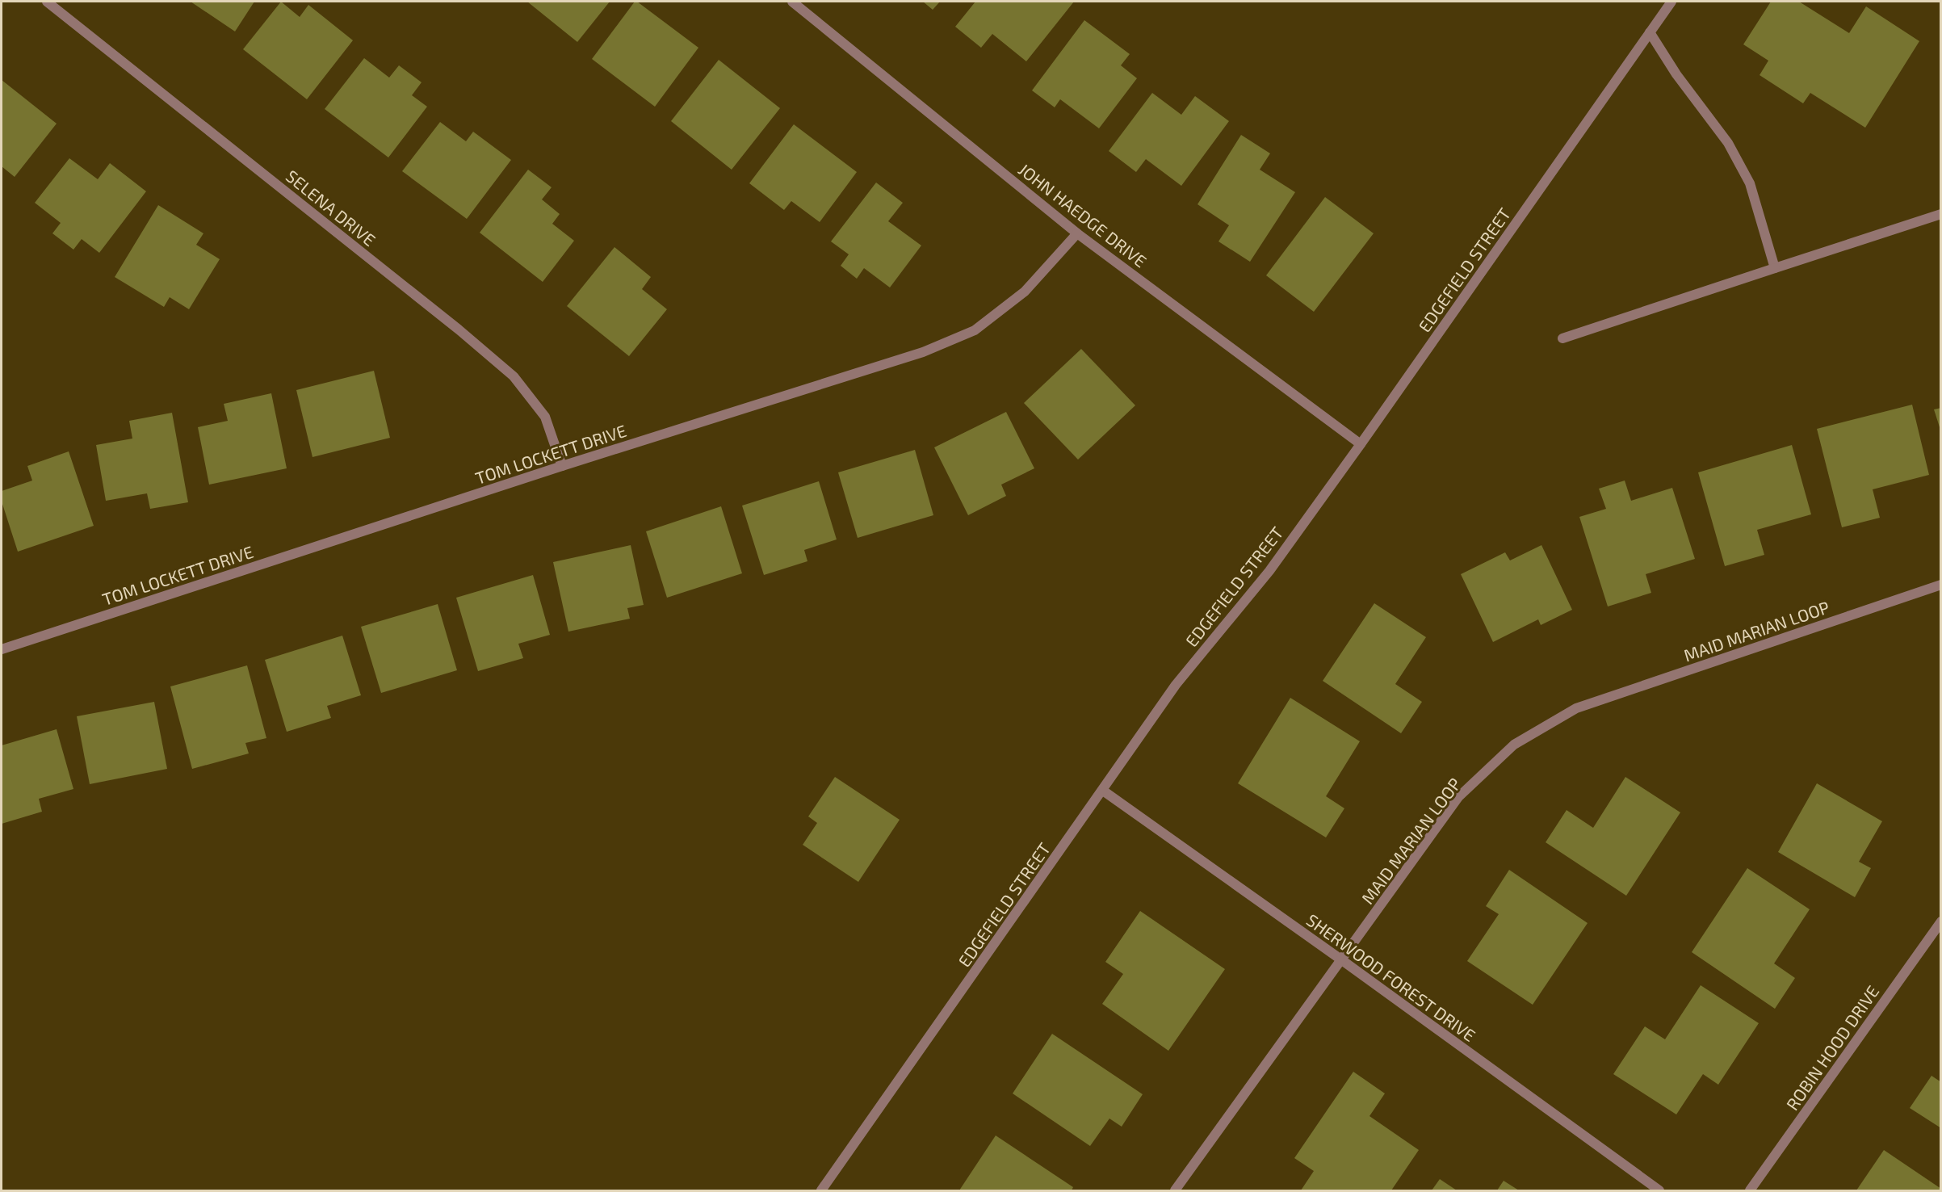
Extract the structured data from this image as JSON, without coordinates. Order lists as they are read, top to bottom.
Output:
{
  "streets": {
    "street": [
      "SELENA DRIVE",
      "JOHN HAEDGE DRIVE",
      "EDGEFIELD STREET",
      "TOM LOCKETT DRIVE",
      "MAID MARIAN LOOP",
      "SHERWOOD FOREST DRIVE",
      "ROBIN HOOD DRIVE"
    ]
  },
  "crossings": [
    ["SELENA DRIVE", "TOM LOCKETT DRIVE"],
    ["JOHN HAEDGE DRIVE", "EDGEFIELD STREET"],
    ["JOHN HAEDGE DRIVE", "TOM LOCKETT DRIVE"],
    ["EDGEFIELD STREET", "SHERWOOD FOREST DRIVE"],
    ["MAID MARIAN LOOP", "SHERWOOD FOREST DRIVE"]
  ]
}
